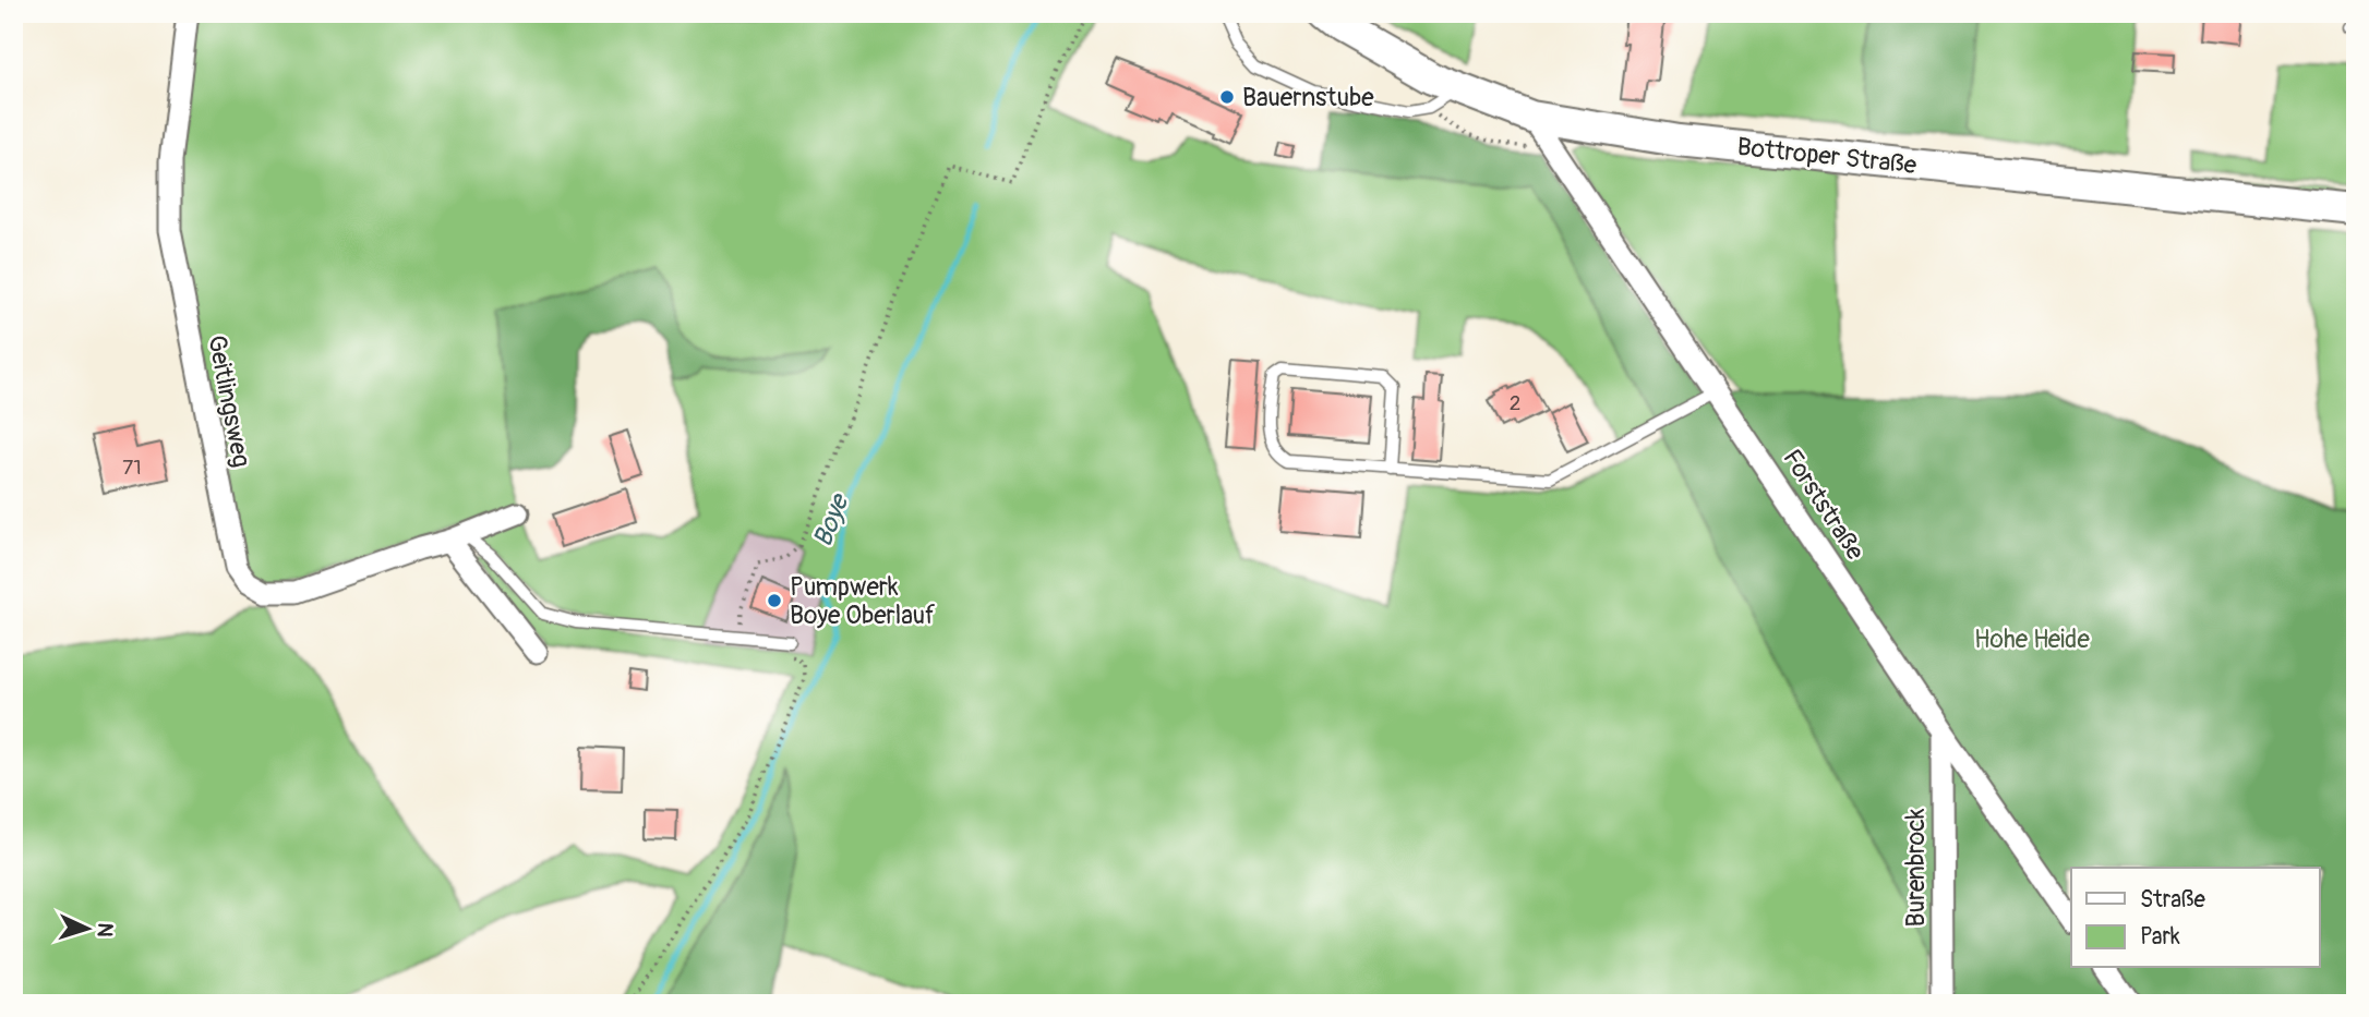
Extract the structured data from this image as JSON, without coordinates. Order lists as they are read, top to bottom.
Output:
{
  "streets": {
    "main road": ["Bottroper Straße"],
    "street": ["Geitlingsweg", "Forststraße", "Burenbrock"]
  },
  "crossings": [
    ["Bottroper Straße", "Forststraße"],
    ["Forststraße", "Burenbrock"]
  ],
  "water": ["Boye"],
  "parks": ["Hohe Heide"],
  "places": ["Bauernstube", "Pumpwerk Boye Oberlauf"],
  "house_numbers": ["2", "71"],
  "legend": ["Straße", "Park"],
  "north": "right"
}
